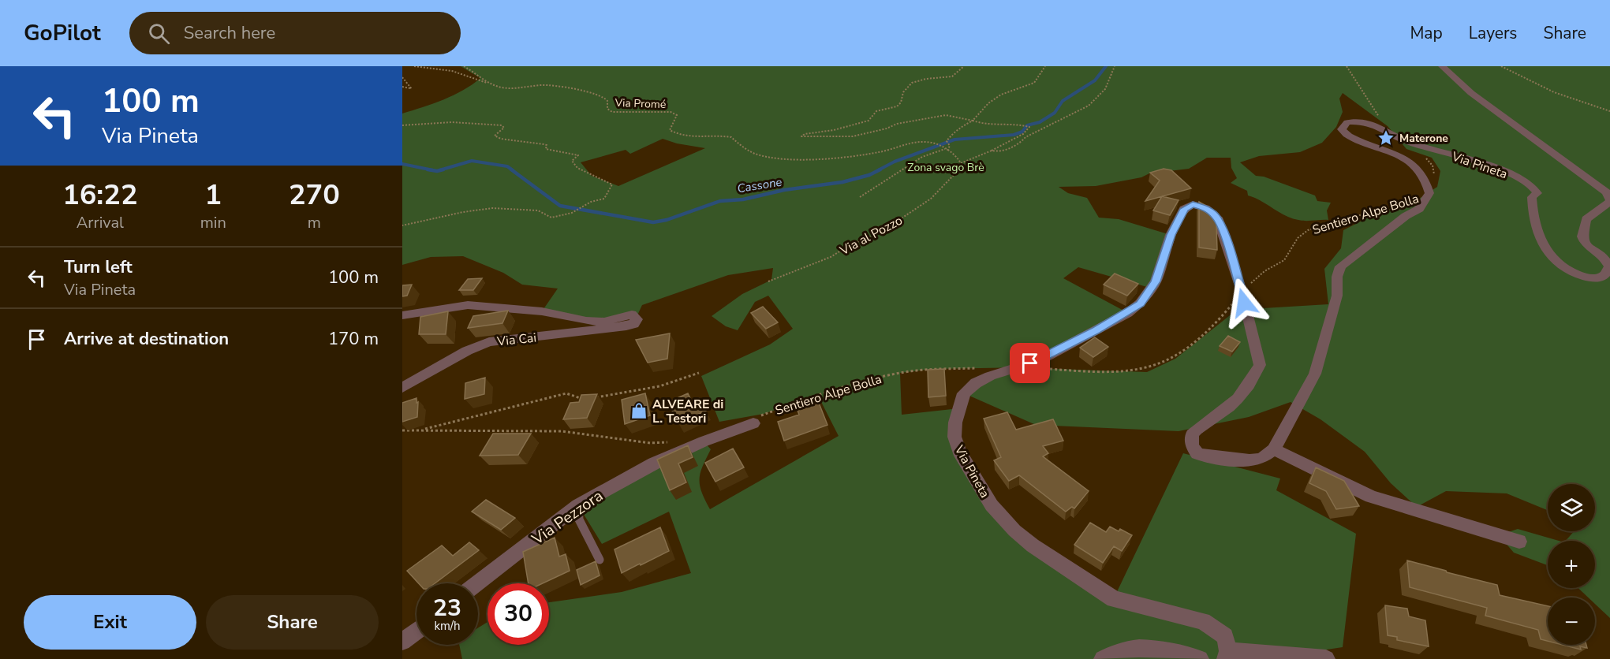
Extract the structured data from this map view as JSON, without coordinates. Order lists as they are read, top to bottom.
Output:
{
  "streets": {
    "street": ["Via Pineta", "Via Cai", "Via Pezzora"],
    "path": ["Via Promé", "Sentiero Alpe Bolla", "Via al Pozzo"]
  },
  "crossings": [
    ["Via Pineta", "Sentiero Alpe Bolla"],
    ["Sentiero Alpe Bolla", "Via Pezzora"]
  ],
  "water": ["Cassone"],
  "parks": ["Zona svago Brè"],
  "places": {
    "place": ["Materone"],
    "shop": ["ALVEARE di L. Testori"]
  },
  "page": {
    "header": "GoPilot",
    "search": "Search here",
    "nav": ["Map", "Layers", "Share"],
    "turn": ["100 m", "Via Pineta"],
    "eta": [
      "16:22",
      "Arrival",
      "1",
      "min",
      "270",
      "m"
    ],
    "list": [
      {
        "name": "Turn left",
        "note": "Via Pineta",
        "value": "100 m"
      },
      {
        "name": "Arrive at destination",
        "value": "170 m"
      }
    ],
    "map_buttons": ["+", "−"],
    "speed": "23 km/h",
    "limit": "30",
    "buttons": ["Exit", "Share"]
  }
}
